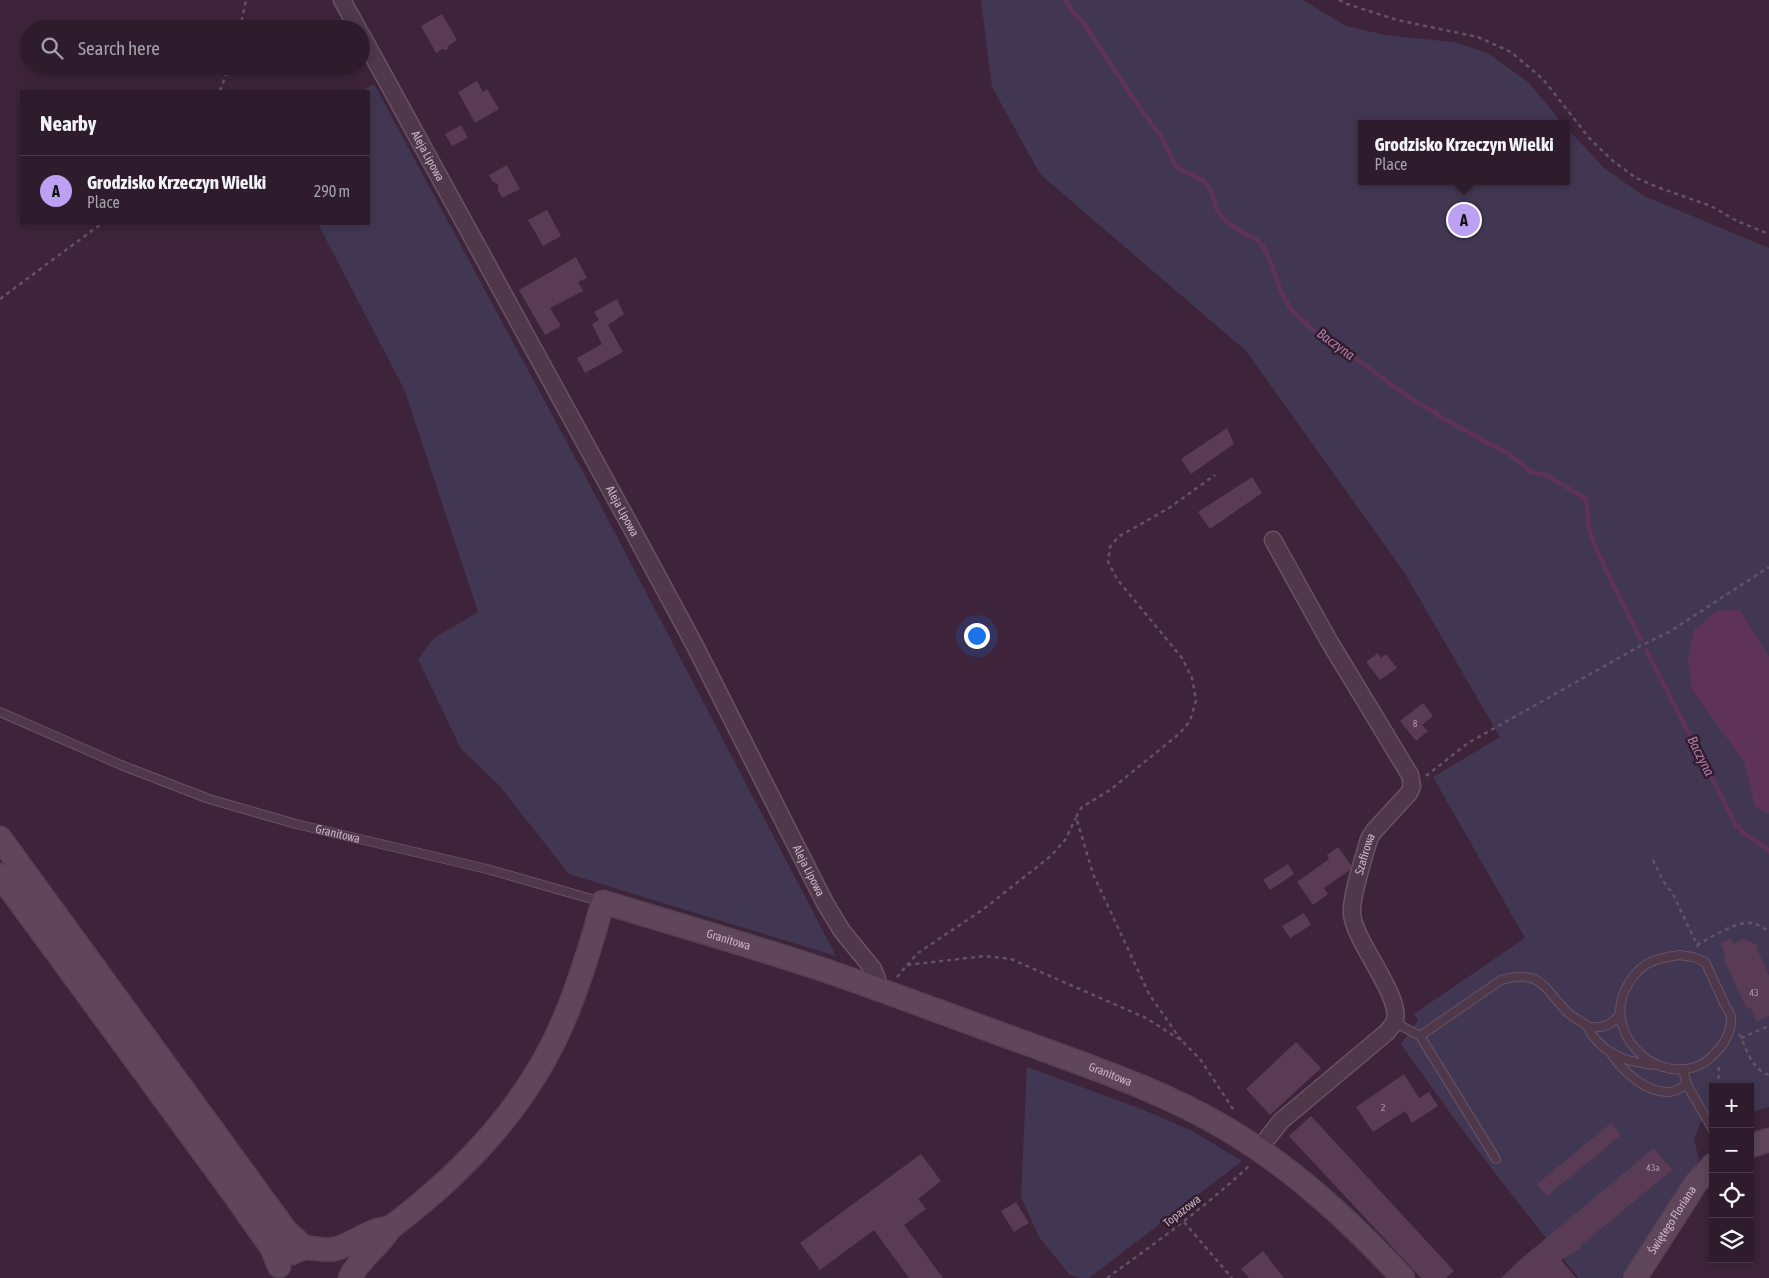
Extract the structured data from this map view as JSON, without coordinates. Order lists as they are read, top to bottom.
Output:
{
  "streets": {
    "street": [
      "Aleja Lipowa",
      "Granitowa",
      "Szafirowa",
      "Świętego Floriana"
    ],
    "path": ["Topazowa"]
  },
  "crossings": [
    ["Aleja Lipowa", "Granitowa"],
    ["Granitowa", "Topazowa"]
  ],
  "water": ["Baczyna"],
  "house_numbers": [
    "8",
    "43",
    "2",
    "43a"
  ],
  "page": {
    "search": "Search here",
    "heading": "Nearby",
    "popup": ["Grodzisko Krzeczyn Wielki", "Place"],
    "list": [
      {
        "mark": "A",
        "name": "Grodzisko Krzeczyn Wielki",
        "note": "Place",
        "value": "290 m"
      }
    ],
    "pins": "A",
    "map_buttons": ["+", "−"]
  }
}
